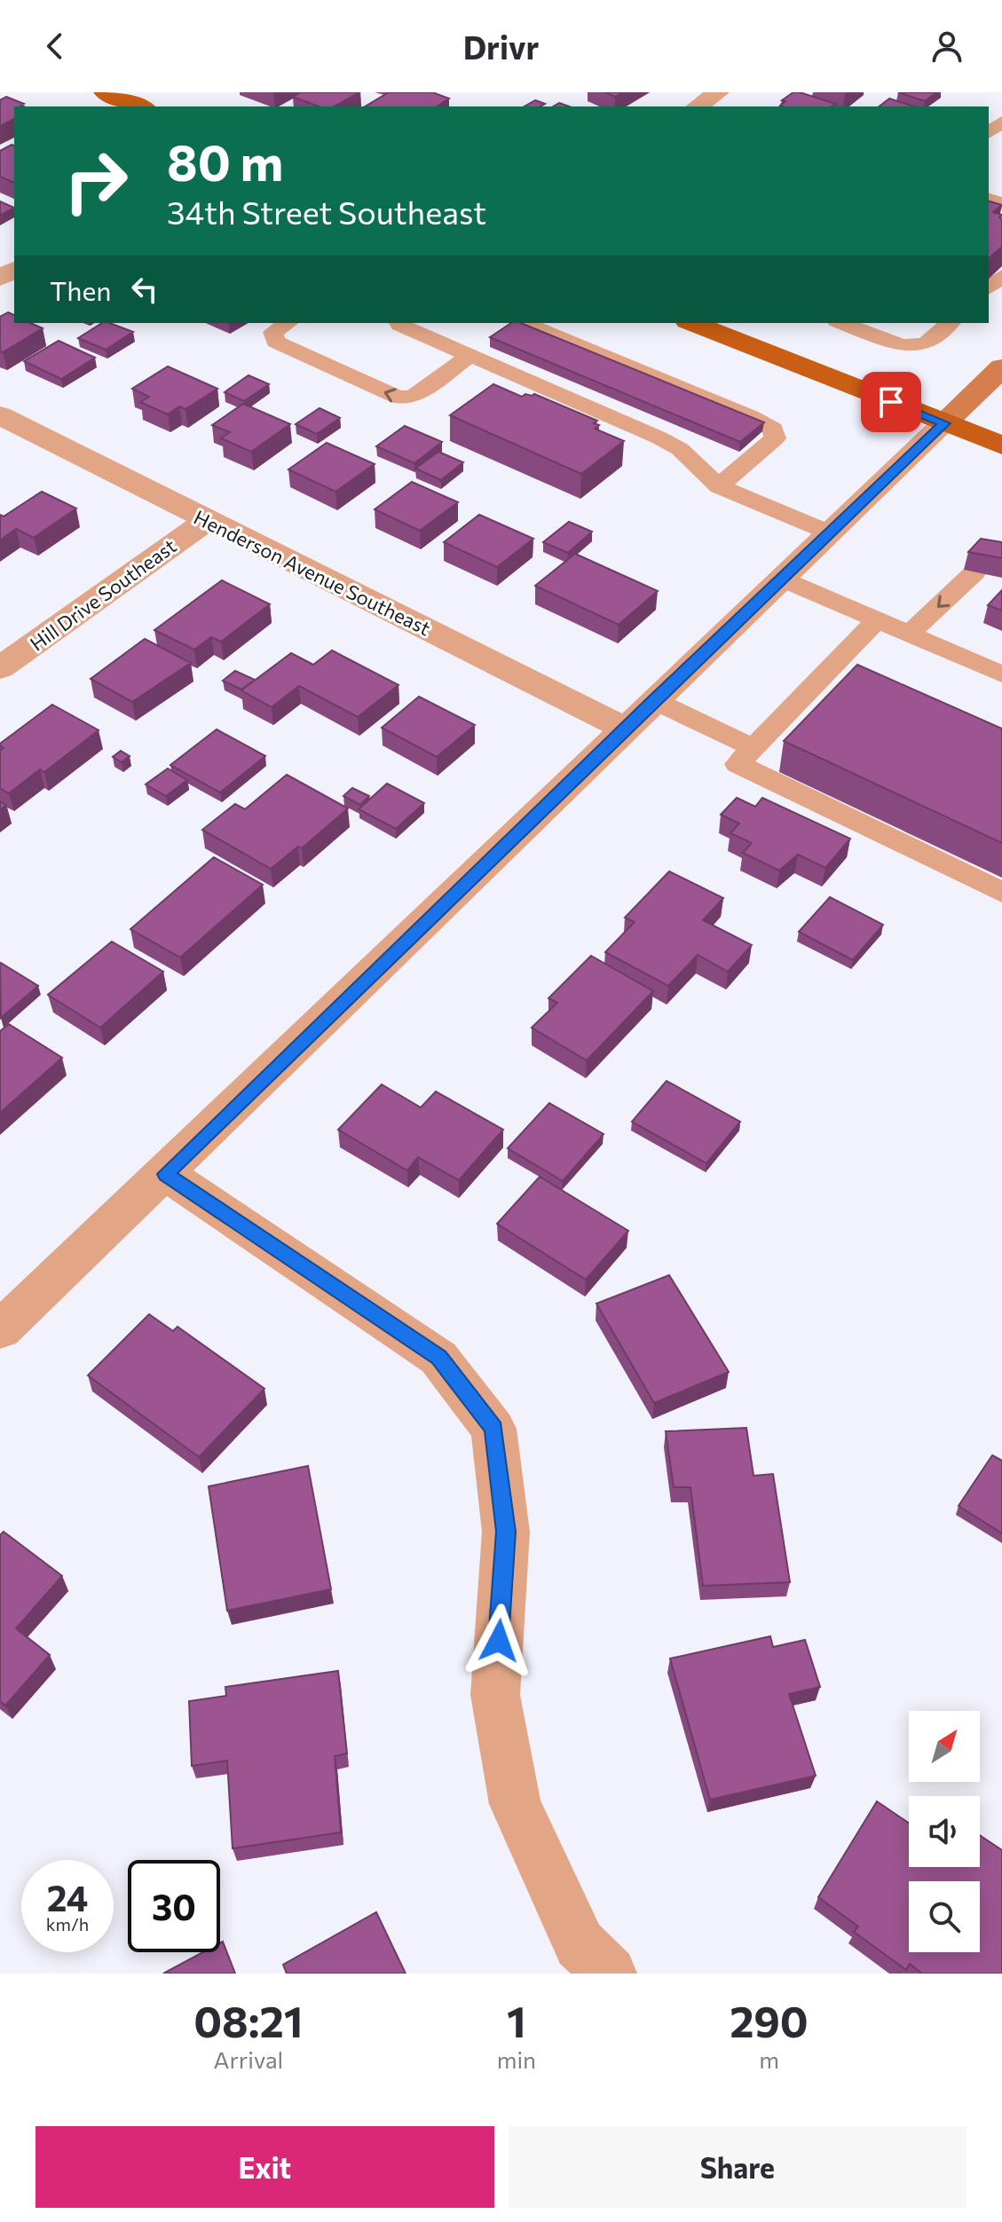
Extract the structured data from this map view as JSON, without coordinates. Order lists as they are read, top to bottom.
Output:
{
  "streets": {
    "street": ["Henderson Avenue Southeast", "Hill Drive Southeast"]
  },
  "crossings": [
    ["Henderson Avenue Southeast", "Hill Drive Southeast"]
  ],
  "north": "top right",
  "page": {
    "header": "Drivr",
    "turn": ["80 m", "34th Street Southeast"],
    "then": "Then",
    "speed": "24 km/h",
    "limit": "30",
    "eta": [
      "08:21",
      "Arrival",
      "1",
      "min",
      "290",
      "m"
    ],
    "buttons": ["Exit", "Share"]
  }
}
